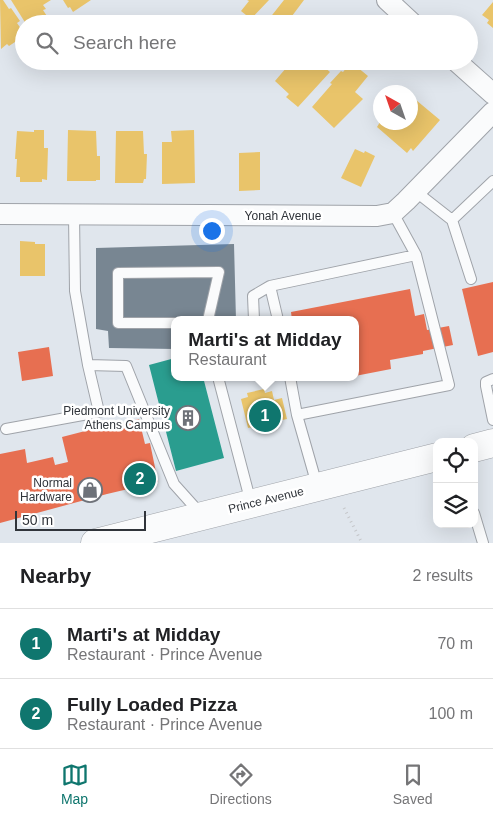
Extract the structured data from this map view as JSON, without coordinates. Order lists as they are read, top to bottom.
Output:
{
  "streets": {
    "main road": ["Prince Avenue"],
    "street": ["Yonah Avenue"]
  },
  "places": {
    "building": ["Piedmont University Athens Campus"],
    "shop": ["Normal Hardware"]
  },
  "scale_bar": "50 m",
  "north": "top left",
  "page": {
    "search": "Search here",
    "popup": ["Marti's at Midday", "Restaurant"],
    "pins": ["1", "2"],
    "scale": "50 m",
    "heading": ["Nearby", "2 results"],
    "list": [
      {
        "mark": "1",
        "name": "Marti's at Midday",
        "note": "Restaurant · Prince Avenue",
        "value": "70 m"
      },
      {
        "mark": "2",
        "name": "Fully Loaded Pizza",
        "note": "Restaurant · Prince Avenue",
        "value": "100 m"
      }
    ],
    "nav": ["Map", "Directions", "Saved"]
  }
}
